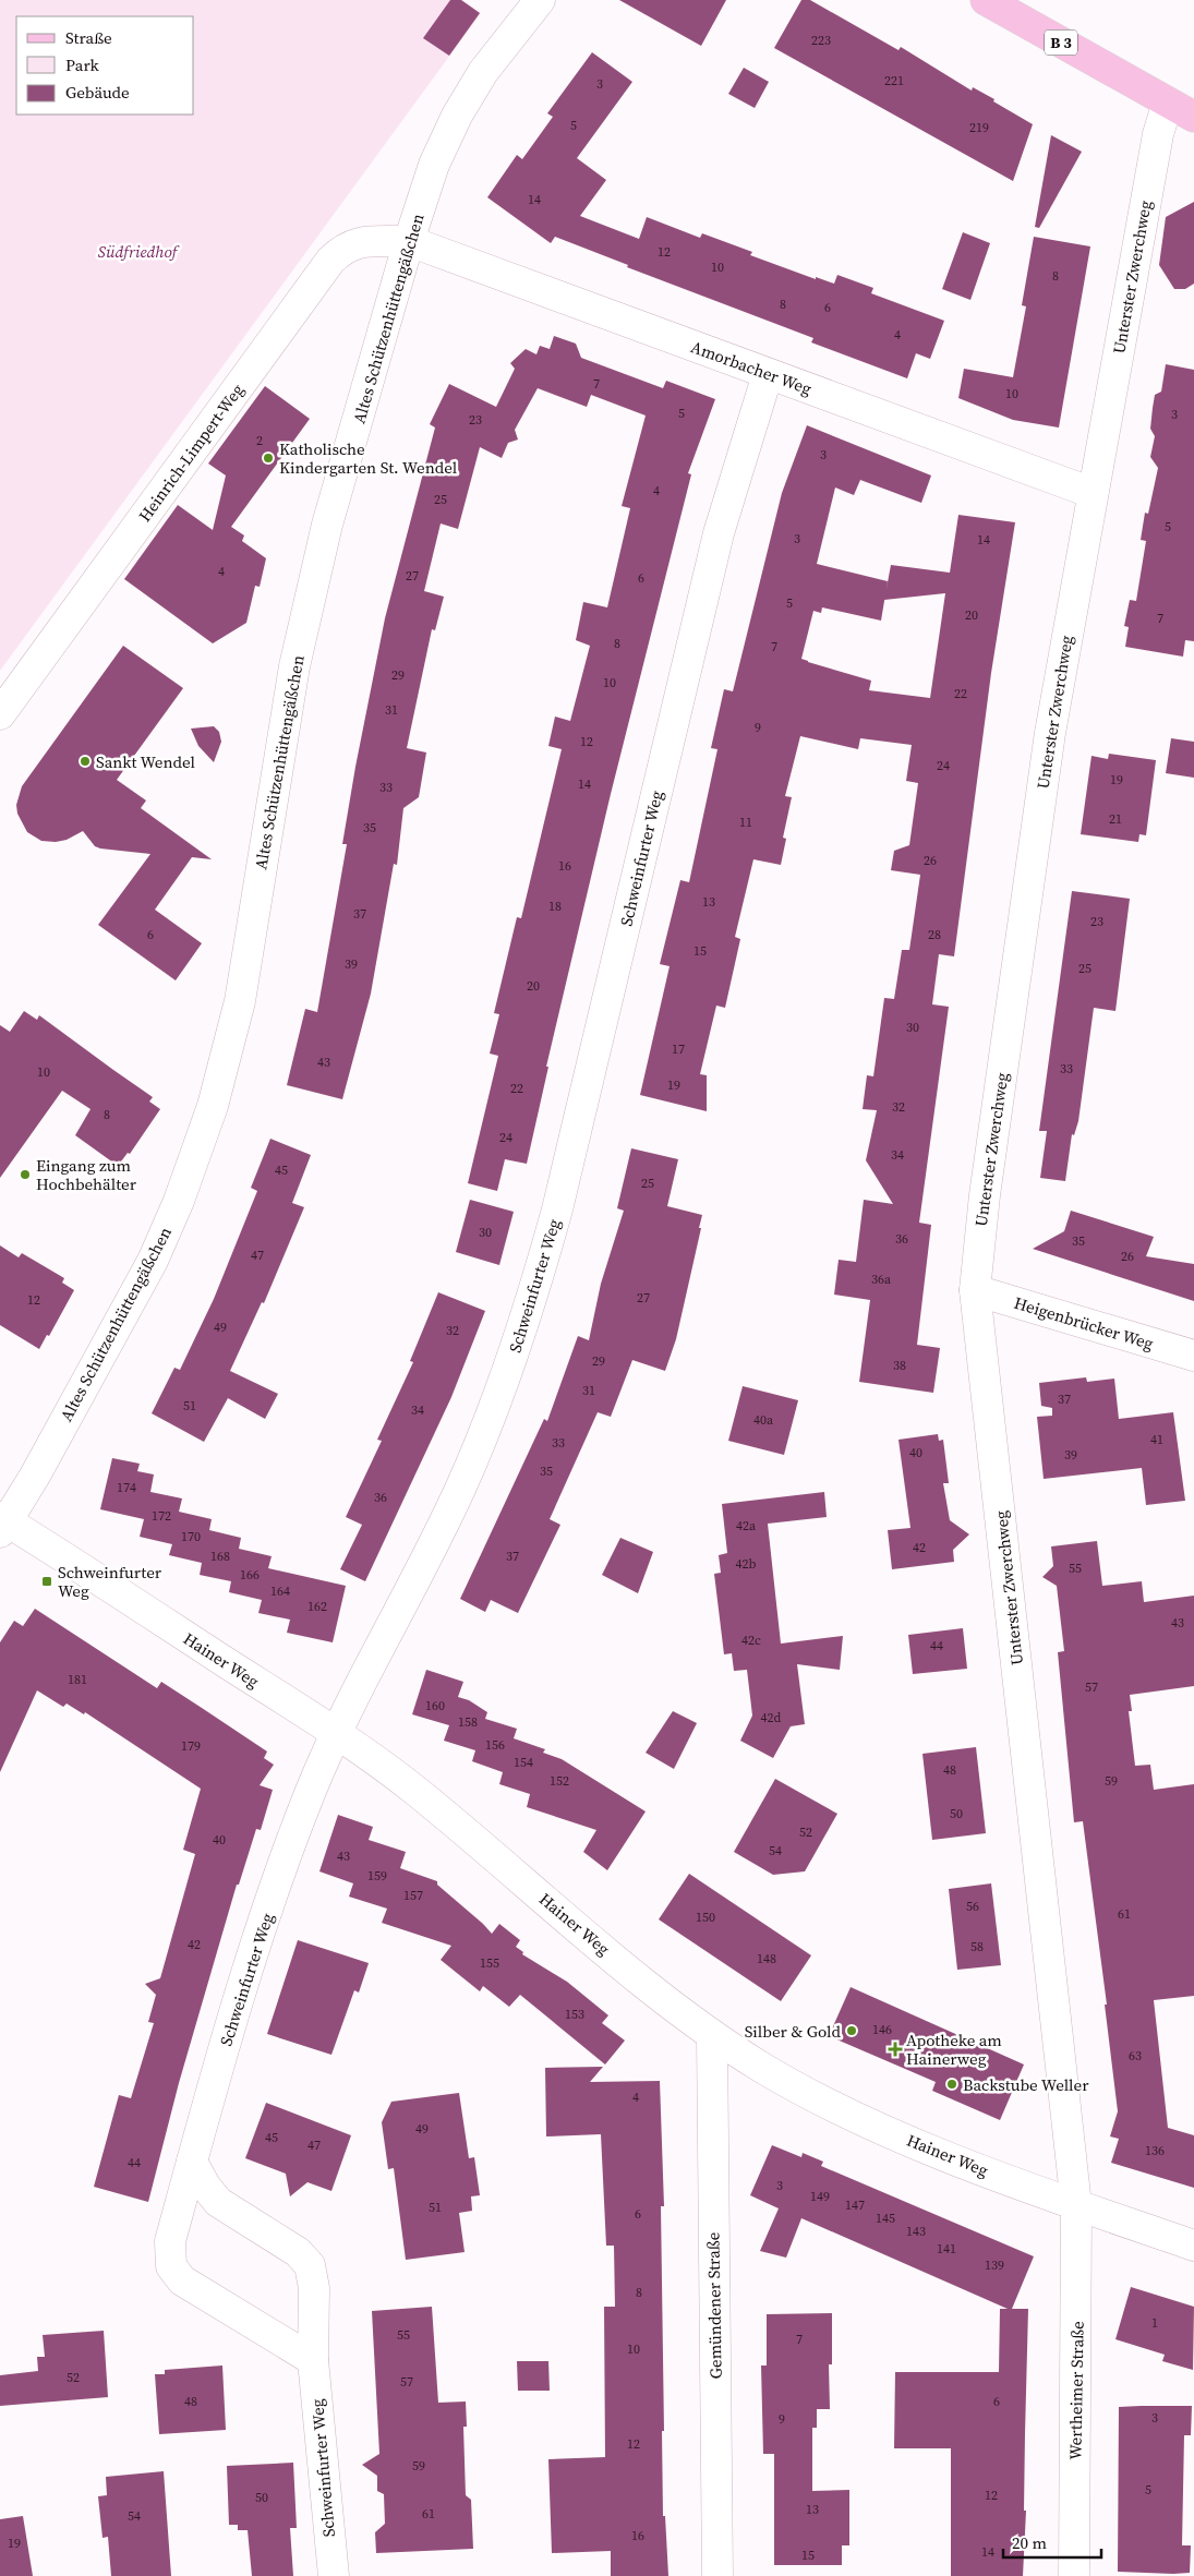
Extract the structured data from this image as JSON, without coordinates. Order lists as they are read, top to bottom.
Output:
{
  "streets": {
    "main road": ["B 3"],
    "street": [
      "Unterster Zwerchweg",
      "Altes Schützenhüttengäßchen",
      "Amorbacher Weg",
      "Heinrich-Limpert-Weg",
      "Schweinfurter Weg",
      "Heigenbrücker Weg",
      "Hainer Weg",
      "Gemündener Straße",
      "Wertheimer Straße"
    ]
  },
  "crossings": [
    ["B 3", "Unterster Zwerchweg"],
    ["Unterster Zwerchweg", "Amorbacher Weg"],
    ["Unterster Zwerchweg", "Heigenbrücker Weg"],
    ["Unterster Zwerchweg", "Hainer Weg"],
    ["Unterster Zwerchweg", "Wertheimer Straße"],
    ["Altes Schützenhüttengäßchen", "Amorbacher Weg"],
    ["Altes Schützenhüttengäßchen", "Heinrich-Limpert-Weg"],
    ["Altes Schützenhüttengäßchen", "Hainer Weg"],
    ["Amorbacher Weg", "Heinrich-Limpert-Weg"],
    ["Amorbacher Weg", "Schweinfurter Weg"],
    ["Schweinfurter Weg", "Hainer Weg"],
    ["Hainer Weg", "Gemündener Straße"],
    ["Hainer Weg", "Wertheimer Straße"]
  ],
  "parks": ["Südfriedhof"],
  "places": {
    "other": [
      "Katholische Kindergarten St. Wendel",
      "Sankt Wendel",
      "Eingang zum Hochbehälter",
      "Silber & Gold",
      "Backstube Weller"
    ],
    "transit": ["Schweinfurter Weg"],
    "health": ["Apotheke am Hainerweg"]
  },
  "house_numbers": [
    "223",
    "221",
    "3",
    "5",
    "219",
    "14",
    "12",
    "10",
    "8",
    "8",
    "6",
    "4",
    "7",
    "10",
    "5",
    "3",
    "23",
    "2",
    "3",
    "4",
    "25",
    "5",
    "3",
    "14",
    "4",
    "27",
    "6",
    "5",
    "20",
    "7",
    "8",
    "7",
    "29",
    "10",
    "22",
    "31",
    "9",
    "12",
    "24",
    "19",
    "14",
    "33",
    "21",
    "11",
    "35",
    "26",
    "16",
    "13",
    "18",
    "37",
    "23",
    "6",
    "28",
    "15",
    "39",
    "25",
    "20",
    "30",
    "17",
    "43",
    "33",
    "10",
    "19",
    "22",
    "32",
    "8",
    "24",
    "34",
    "45",
    "25",
    "30",
    "36",
    "35",
    "47",
    "26",
    "36a",
    "27",
    "12",
    "49",
    "32",
    "29",
    "38",
    "31",
    "37",
    "51",
    "34",
    "40a",
    "41",
    "33",
    "40",
    "39",
    "35",
    "174",
    "36",
    "172",
    "42a",
    "170",
    "42",
    "168",
    "37",
    "42b",
    "55",
    "166",
    "164",
    "162",
    "43",
    "42c",
    "44",
    "181",
    "57",
    "160",
    "42d",
    "158",
    "156",
    "179",
    "154",
    "48",
    "152",
    "59",
    "50",
    "52",
    "40",
    "54",
    "43",
    "159",
    "157",
    "56",
    "61",
    "150",
    "42",
    "58",
    "148",
    "155",
    "153",
    "146",
    "63",
    "4",
    "49",
    "45",
    "47",
    "136",
    "44",
    "3",
    "149",
    "147",
    "51",
    "6",
    "145",
    "143",
    "141",
    "139",
    "8",
    "1",
    "55",
    "7",
    "10",
    "52",
    "57",
    "48",
    "6",
    "3",
    "9",
    "12",
    "59",
    "5",
    "12",
    "50",
    "13",
    "61",
    "54",
    "16",
    "19",
    "14",
    "15"
  ],
  "legend": ["Straße", "Park", "Gebäude"],
  "scale_bar": "20 m"
}
